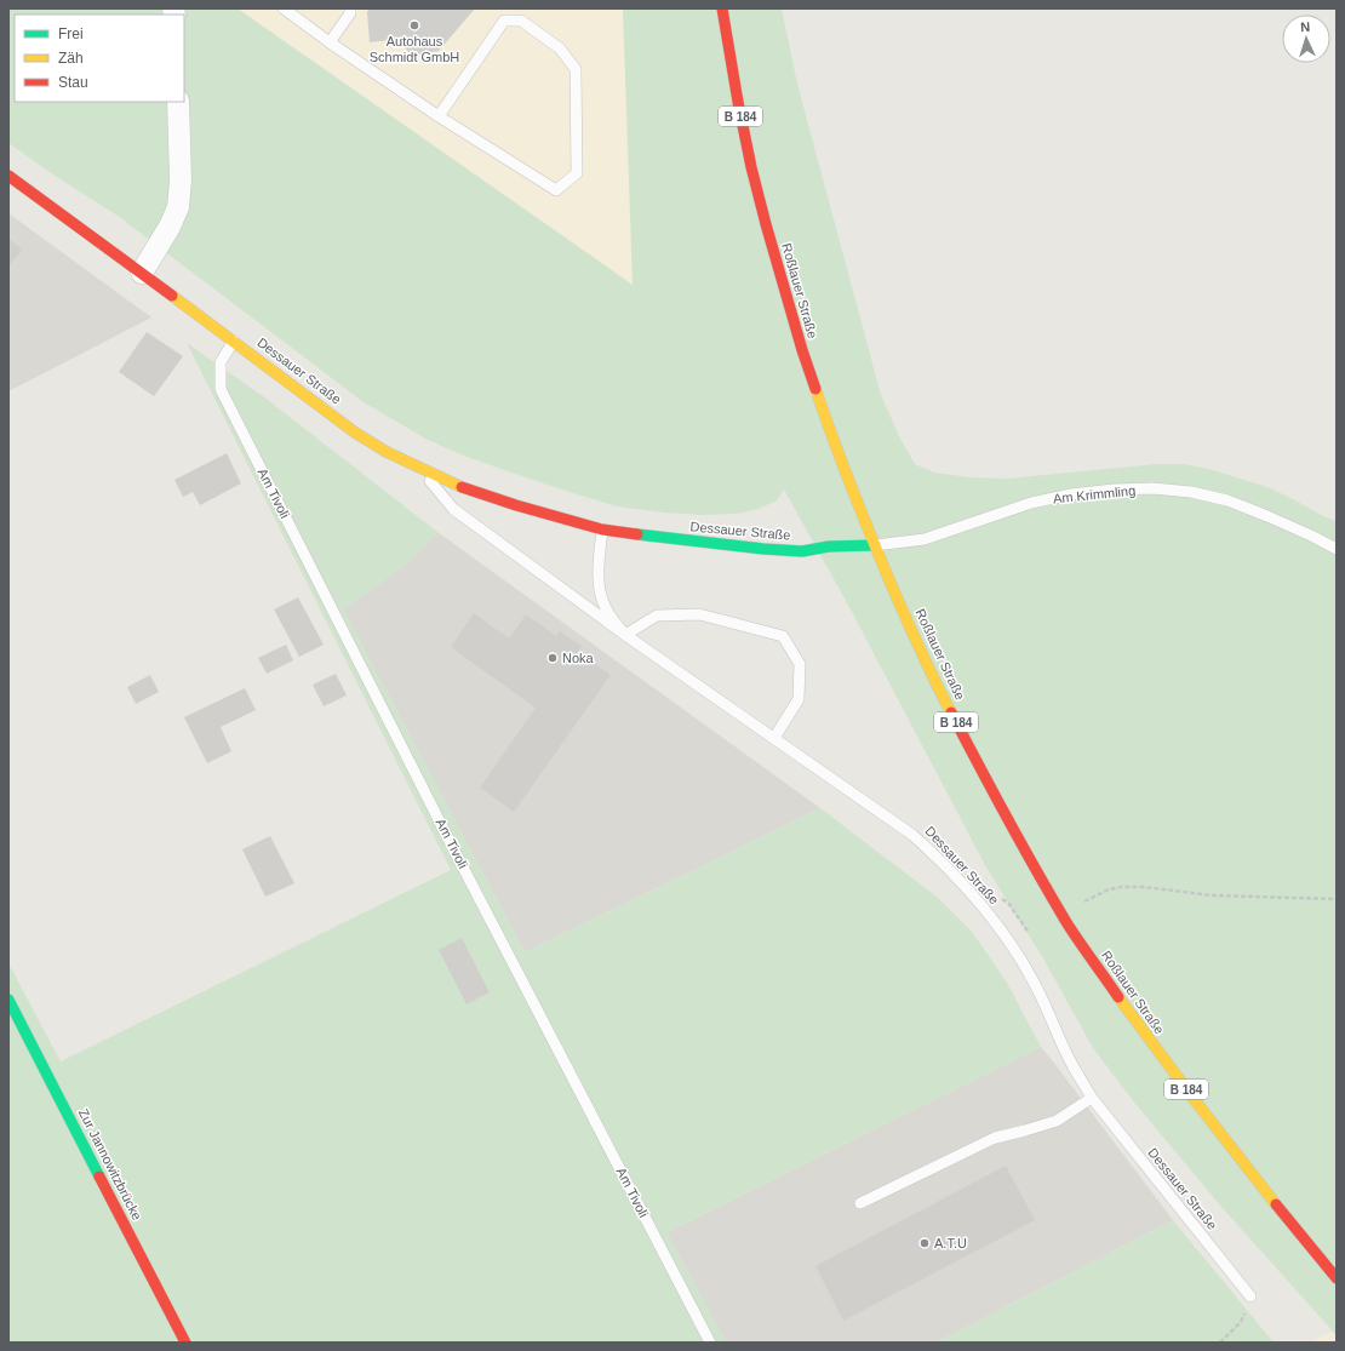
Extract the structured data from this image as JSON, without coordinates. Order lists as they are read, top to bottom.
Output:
{
  "streets": {
    "main road": [
      "B 184",
      "Roßlauer Straße",
      "Dessauer Straße",
      "Zur Jannowitzbrücke"
    ],
    "lane": ["Am Tivoli", "Am Krimmling"]
  },
  "crossings": [
    ["Roßlauer Straße", "Dessauer Straße"],
    ["Roßlauer Straße", "Am Krimmling"],
    ["Dessauer Straße", "Am Tivoli"],
    ["Dessauer Straße", "Am Krimmling"]
  ],
  "places": ["Autohaus Schmidt GmbH", "Noka", "A.T.U"],
  "legend": ["Frei", "Zäh", "Stau"],
  "north": "top"
}
